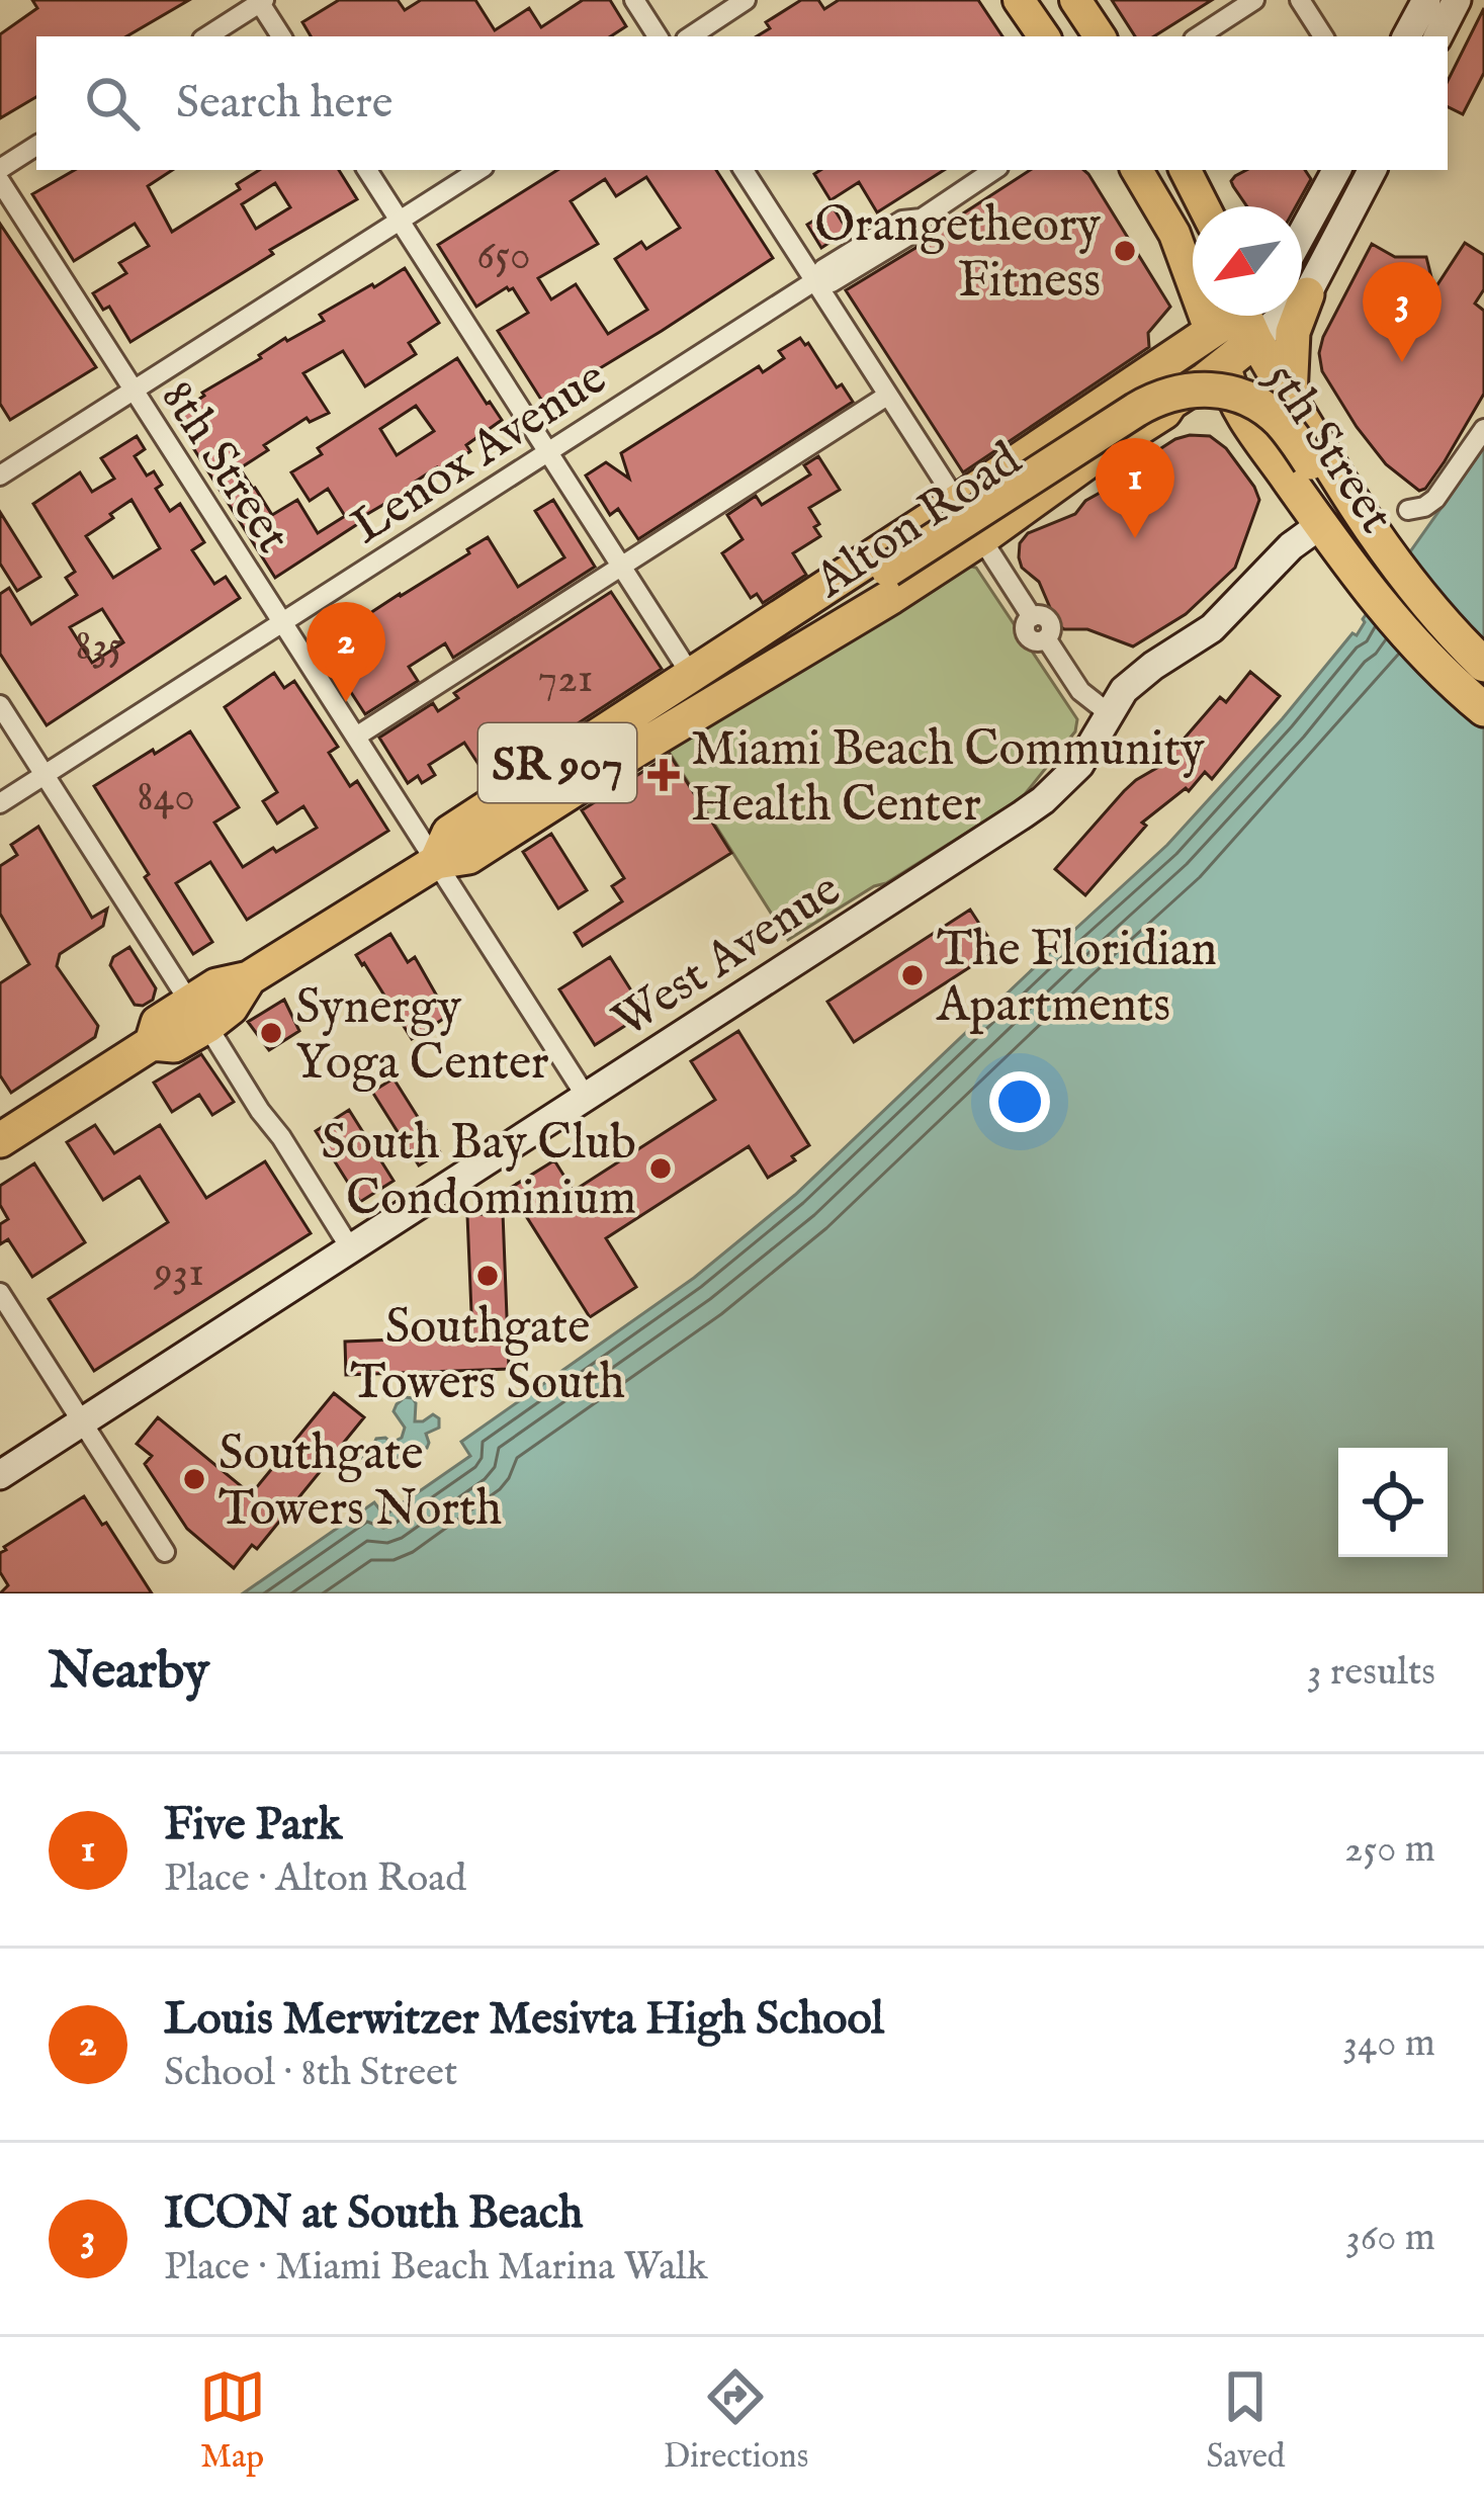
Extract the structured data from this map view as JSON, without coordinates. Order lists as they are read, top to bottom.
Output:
{
  "streets": {
    "highway": ["5th Street", "Alton Road", "SR 907"],
    "street": ["Lenox Avenue", "8th Street", "West Avenue"]
  },
  "crossings": [
    ["5th Street", "Alton Road"],
    ["5th Street", "West Avenue"],
    ["Lenox Avenue", "8th Street"],
    ["8th Street", "Alton Road"],
    ["8th Street", "West Avenue"]
  ],
  "places": {
    "other": [
      "Orangetheory Fitness",
      "The Floridian Apartments",
      "Synergy Yoga Center",
      "South Bay Club Condominium",
      "Southgate Towers South",
      "Southgate Towers North"
    ],
    "health": ["Miami Beach Community Health Center"]
  },
  "house_numbers": [
    "650",
    "835",
    "721",
    "840",
    "931"
  ],
  "north": "bottom left",
  "page": {
    "search": "Search here",
    "pins": ["3", "1", "2"],
    "heading": ["Nearby", "3 results"],
    "list": [
      {
        "mark": "1",
        "name": "Five Park",
        "note": "Place · Alton Road",
        "value": "250 m"
      },
      {
        "mark": "2",
        "name": "Louis Merwitzer Mesivta High School",
        "note": "School · 8th Street",
        "value": "340 m"
      },
      {
        "mark": "3",
        "name": "ICON at South Beach",
        "note": "Place · Miami Beach Marina Walk",
        "value": "360 m"
      }
    ],
    "nav": ["Map", "Directions", "Saved"]
  }
}
